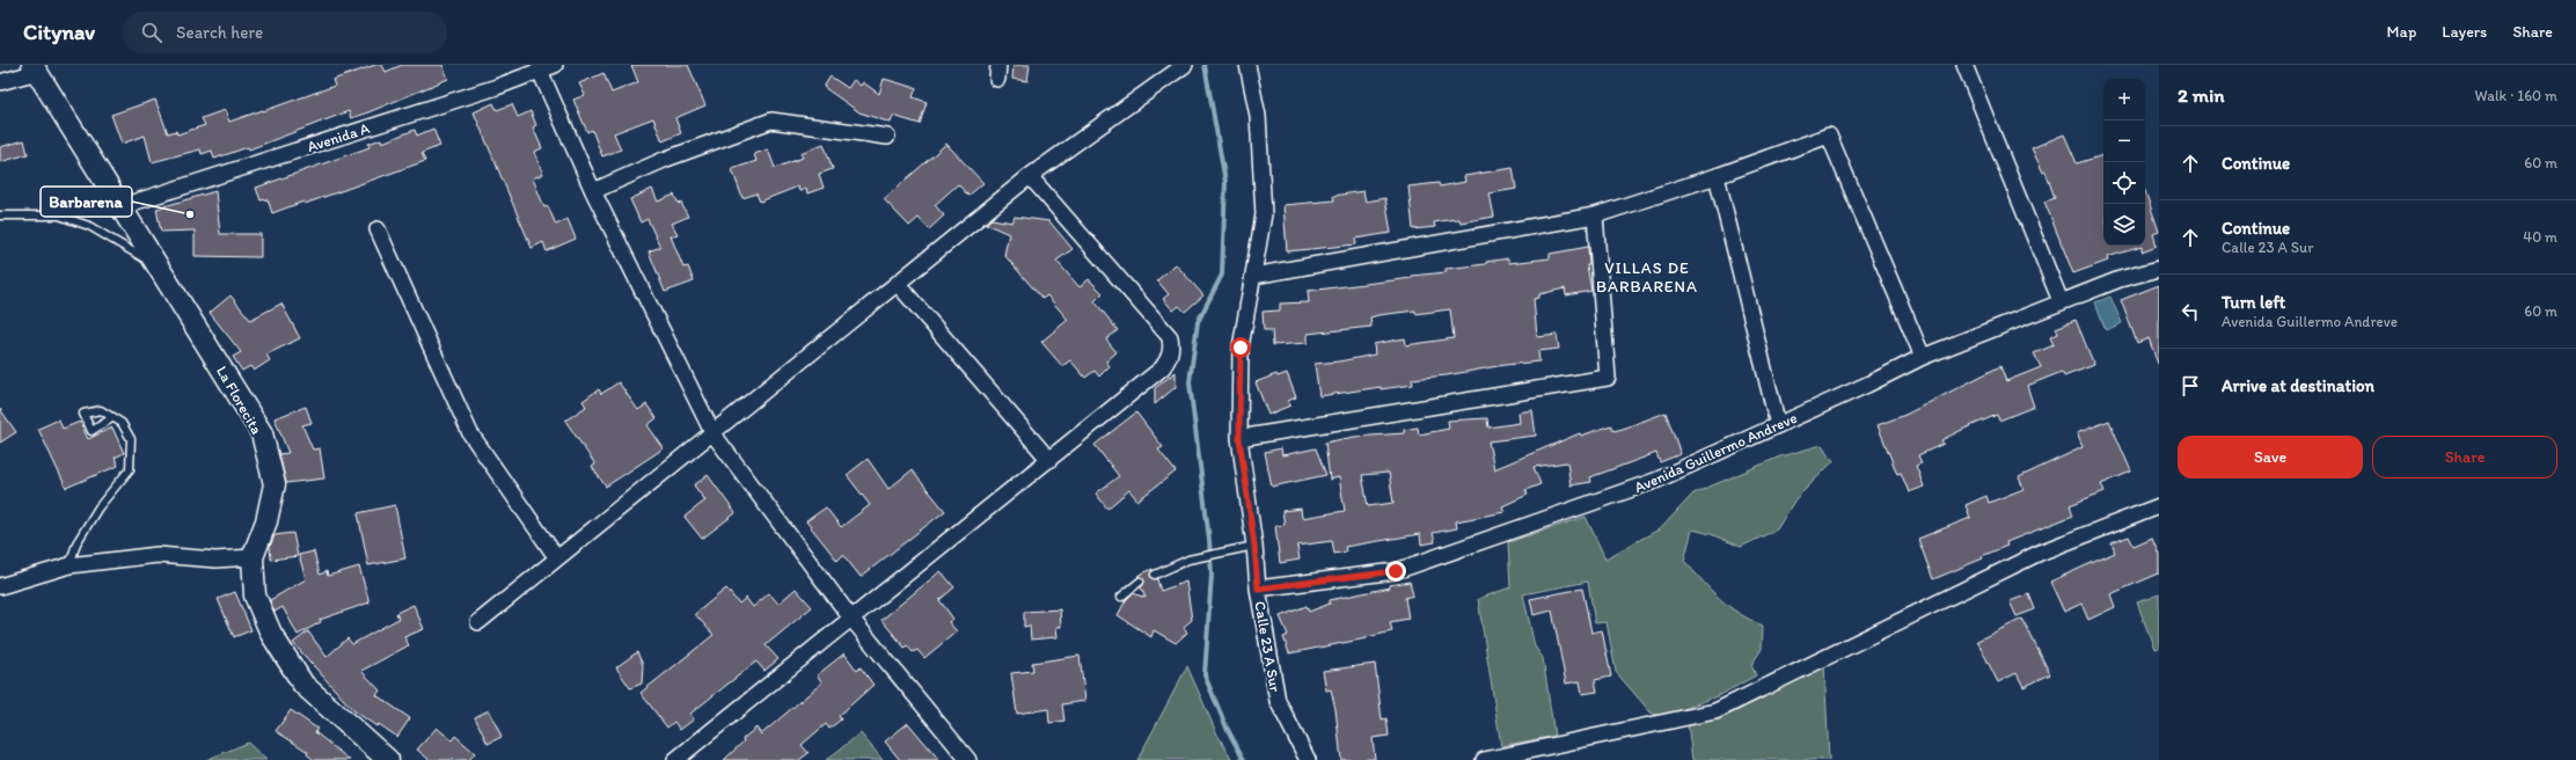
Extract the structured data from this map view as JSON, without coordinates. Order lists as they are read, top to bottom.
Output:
{
  "streets": {
    "main road": ["La Florecita"],
    "street": ["Avenida A", "Avenida Guillermo Andreve", "Calle 23 A Sur"]
  },
  "crossings": [
    ["Avenida A", "La Florecita"],
    ["Avenida Guillermo Andreve", "Calle 23 A Sur"]
  ],
  "districts": ["VILLAS DE BARBARENA"],
  "places": ["Barbarena"],
  "page": {
    "header": "Citynav",
    "search": "Search here",
    "nav": ["Map", "Layers", "Share"],
    "heading": ["2 min", "Walk · 160 m"],
    "map_buttons": ["+", "−"],
    "list": [
      ["Continue", "60 m"],
      ["Continue", "Calle 23 A Sur", "40 m"],
      ["Turn left", "Avenida Guillermo Andreve", "60 m"],
      "Arrive at destination"
    ],
    "buttons": ["Save", "Share"]
  }
}
